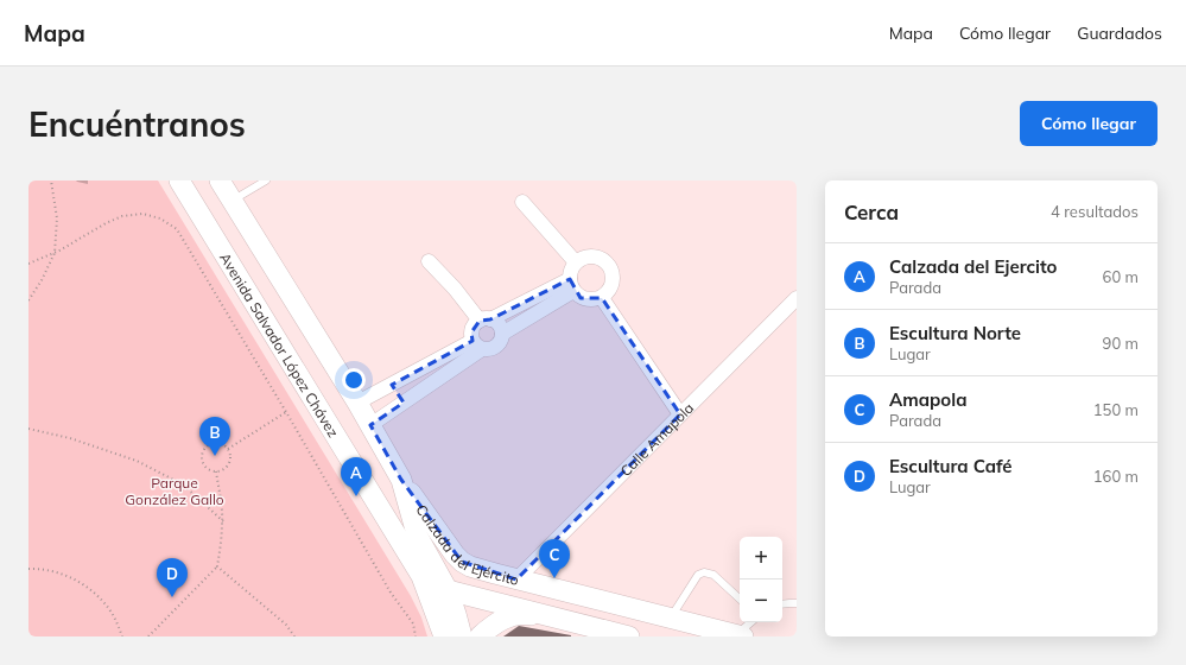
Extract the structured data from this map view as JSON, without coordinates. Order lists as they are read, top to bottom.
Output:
{
  "streets": {
    "main road": ["Avenida Salvador López Chávez", "Calzada del Ejército"],
    "street": ["Calle Amapola"]
  },
  "crossings": [
    ["Avenida Salvador López Chávez", "Calzada del Ejército"],
    ["Calle Amapola", "Calzada del Ejército"]
  ],
  "parks": ["Parque González Gallo"],
  "page": {
    "header": "Mapa",
    "nav": ["Mapa", "Cómo llegar", "Guardados"],
    "buttons": "Cómo llegar",
    "title": "Encuéntranos",
    "heading": ["Cerca", "4 resultados"],
    "list": [
      {
        "mark": "A",
        "name": "Calzada del Ejercito",
        "note": "Parada",
        "value": "60 m"
      },
      {
        "mark": "B",
        "name": "Escultura Norte",
        "note": "Lugar",
        "value": "90 m"
      },
      {
        "mark": "C",
        "name": "Amapola",
        "note": "Parada",
        "value": "150 m"
      },
      {
        "mark": "D",
        "name": "Escultura Café",
        "note": "Lugar",
        "value": "160 m"
      }
    ],
    "pins": [
      "B",
      "A",
      "C",
      "D"
    ],
    "map_buttons": ["+", "−"]
  }
}
